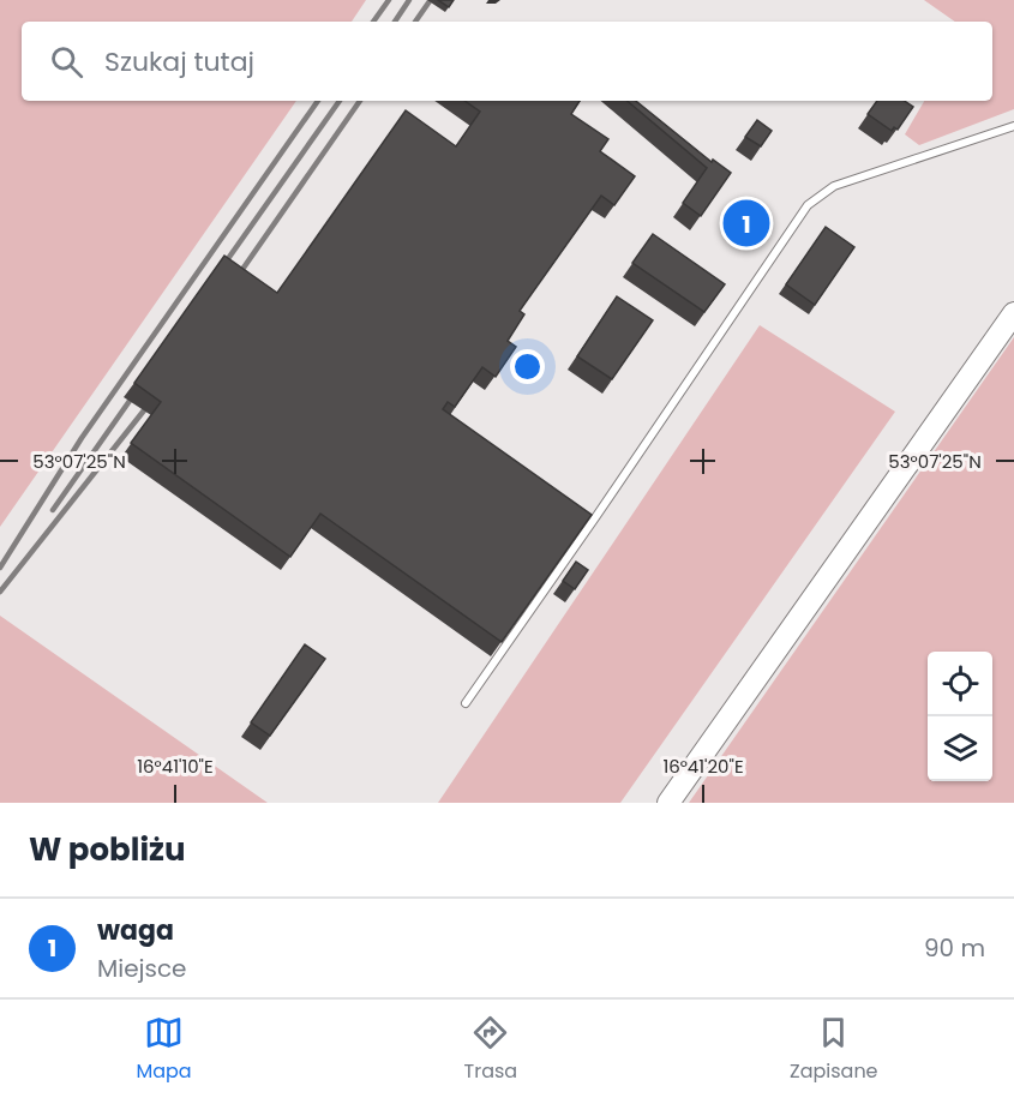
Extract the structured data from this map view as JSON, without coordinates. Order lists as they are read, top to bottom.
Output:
{
  "page": {
    "search": "Szukaj tutaj",
    "pins": "1",
    "heading": "W pobliżu",
    "list": [
      {
        "mark": "1",
        "name": "waga",
        "note": "Miejsce",
        "value": "90 m"
      }
    ],
    "nav": ["Mapa", "Trasa", "Zapisane"]
  },
  "coordinates": ["53°07'25\"N", "16°41'10\"E", "16°41'20\"E"]
}
